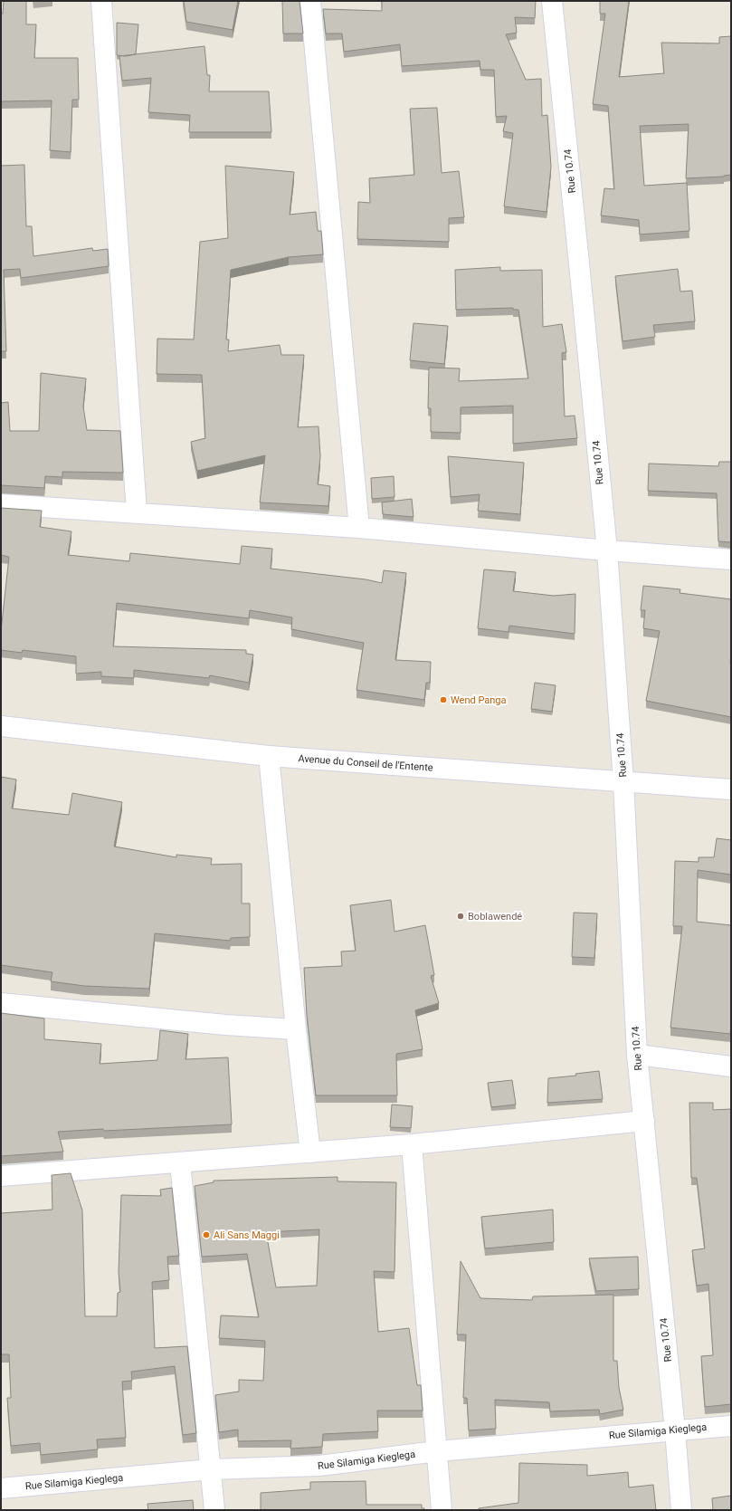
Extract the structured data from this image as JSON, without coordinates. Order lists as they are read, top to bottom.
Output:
{
  "streets": {
    "street": ["Rue 10.74", "Avenue du Conseil de l'Entente", "Rue Silamiga Kieglega"]
  },
  "crossings": [
    ["Rue 10.74", "Avenue du Conseil de l'Entente"],
    ["Rue 10.74", "Rue Silamiga Kieglega"]
  ],
  "places": ["Wend Panga", "Boblawendé", "Ali Sans Maggi"]
}
